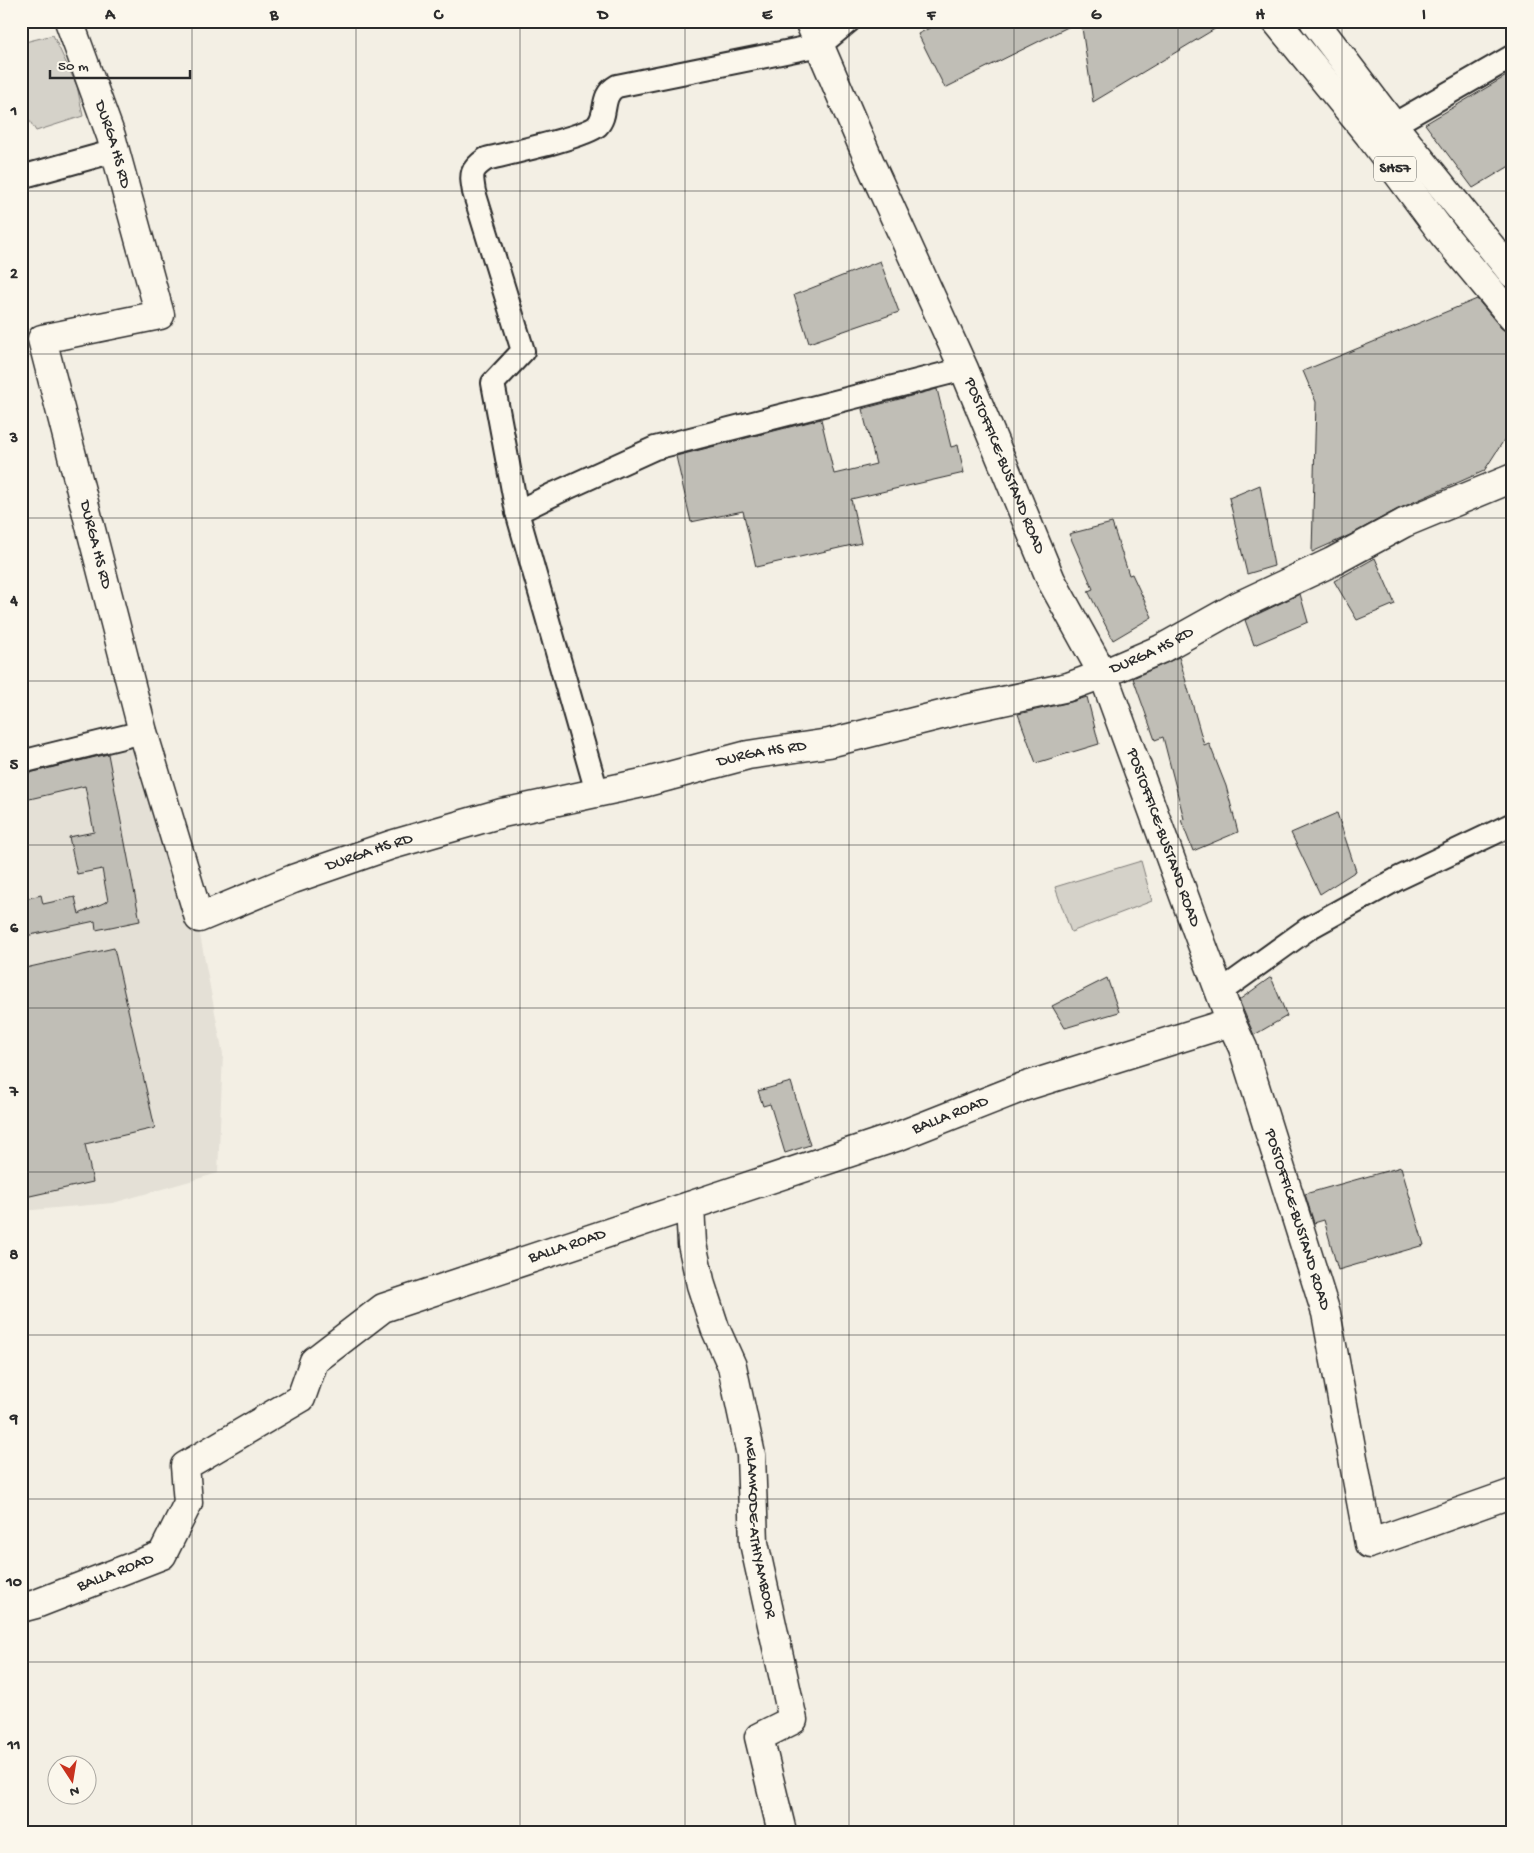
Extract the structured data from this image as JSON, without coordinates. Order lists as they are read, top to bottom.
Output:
{
  "streets": {
    "street": [
      "DURGA HS RD",
      "SH57",
      "POSTOFFICE-BUSTAND ROAD",
      "BALLA ROAD",
      "MELAMKODE-ATHIYAMBOOR"
    ]
  },
  "crossings": [
    ["DURGA HS RD", "POSTOFFICE-BUSTAND ROAD"],
    ["POSTOFFICE-BUSTAND ROAD", "BALLA ROAD"],
    ["BALLA ROAD", "MELAMKODE-ATHIYAMBOOR"]
  ],
  "scale_bar": "50 m",
  "north": "bottom",
  "grid": {
    "columns": [
      "A",
      "B",
      "C",
      "D",
      "E",
      "F",
      "G",
      "H",
      "I"
    ],
    "rows": [
      "1",
      "2",
      "3",
      "4",
      "5",
      "6",
      "7",
      "8",
      "9",
      "10",
      "11"
    ]
  }
}
